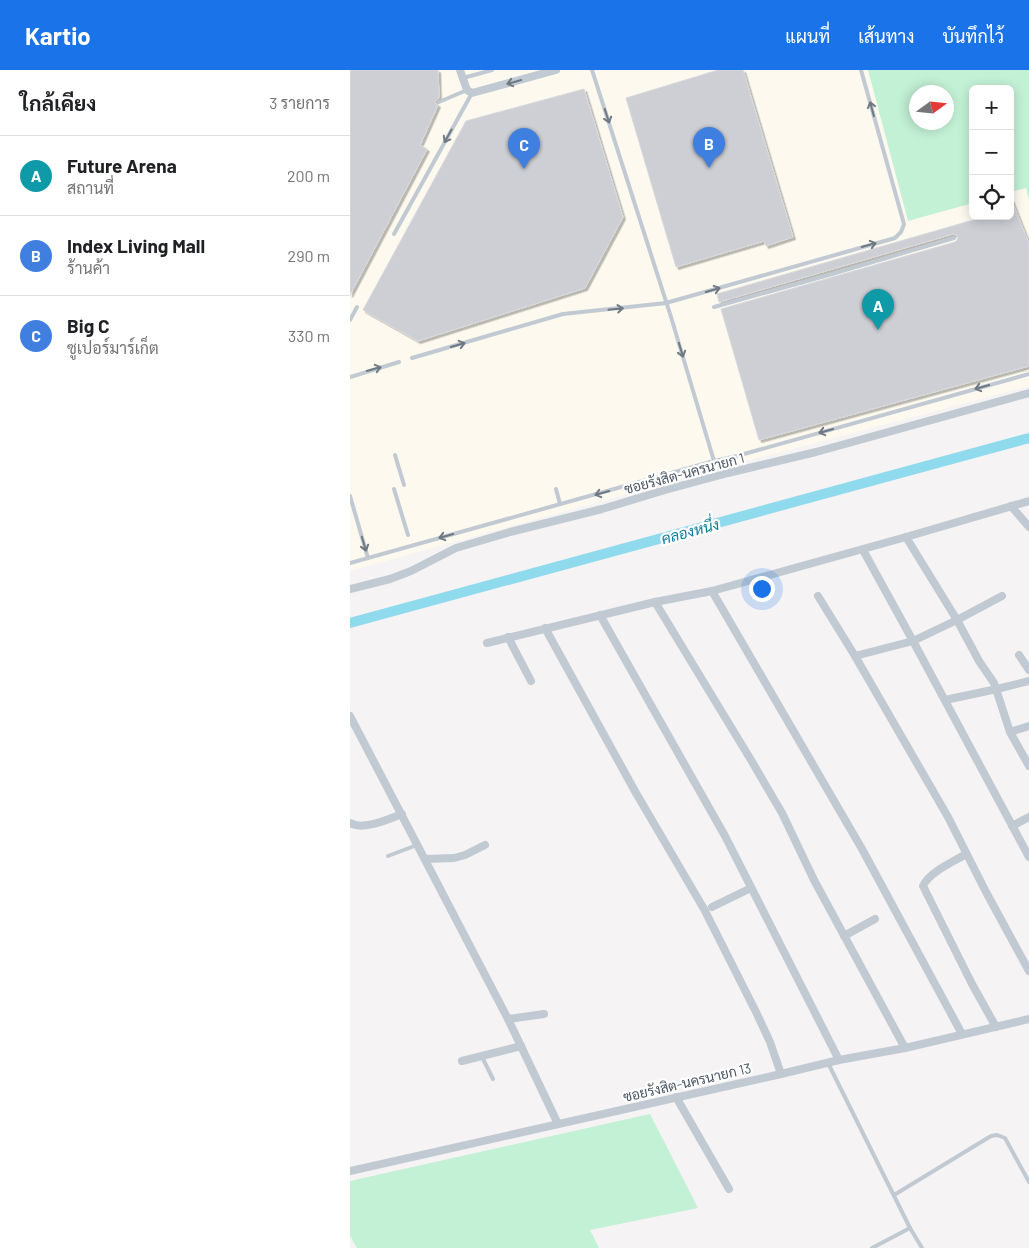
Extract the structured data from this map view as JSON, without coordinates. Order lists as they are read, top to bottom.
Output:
{
  "streets": {
    "street": ["ซอยรังสิต-นครนายก 1", "ซอยรังสิต-นครนายก 13"]
  },
  "water": ["คลองหนึ่ง"],
  "north": "right",
  "page": {
    "header": "Kartio",
    "nav": ["แผนที่", "เส้นทาง", "บันทึกไว้"],
    "heading": ["ใกล้เคียง", "3 รายการ"],
    "map_buttons": ["+", "−"],
    "pins": ["B", "C", "A"],
    "list": [
      {
        "mark": "A",
        "name": "Future Arena",
        "note": "สถานที่",
        "value": "200 m"
      },
      {
        "mark": "B",
        "name": "Index Living Mall",
        "note": "ร้านค้า",
        "value": "290 m"
      },
      {
        "mark": "C",
        "name": "Big C",
        "note": "ซูเปอร์มาร์เก็ต",
        "value": "330 m"
      }
    ]
  }
}
